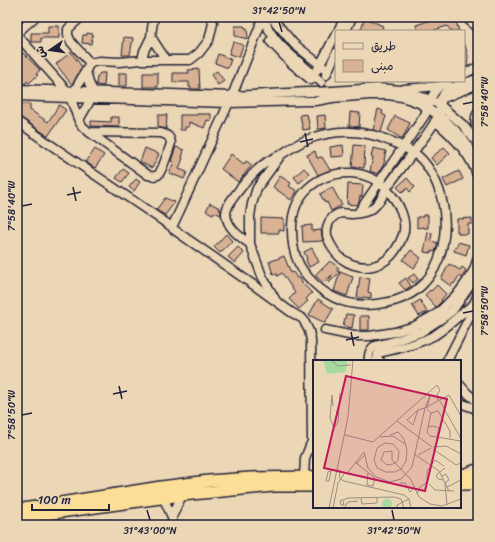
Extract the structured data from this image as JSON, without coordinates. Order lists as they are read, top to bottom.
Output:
{
  "legend": ["طريق", "مبنى"],
  "scale_bar": "100 m",
  "north": "left",
  "coordinates": [
    "31°42'50\"N",
    "7°58'40\"W",
    "7°58'50\"W",
    "31°43'00\"N"
  ]
}
